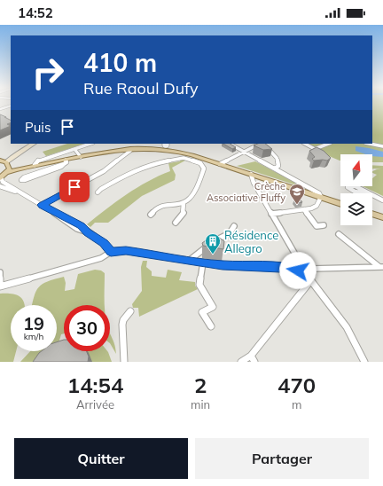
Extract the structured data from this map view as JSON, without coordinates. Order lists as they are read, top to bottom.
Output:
{
  "places": {
    "school or university": ["Crèche Associative Fluffy"],
    "building": ["Résidence Allegro"]
  },
  "north": "top",
  "page": {
    "status": "14:52",
    "turn": ["410 m", "Rue Raoul Dufy"],
    "then": "Puis",
    "speed": "19 km/h",
    "limit": "30",
    "eta": [
      "14:54",
      "Arrivée",
      "2",
      "min",
      "470",
      "m"
    ],
    "buttons": ["Quitter", "Partager"]
  }
}
